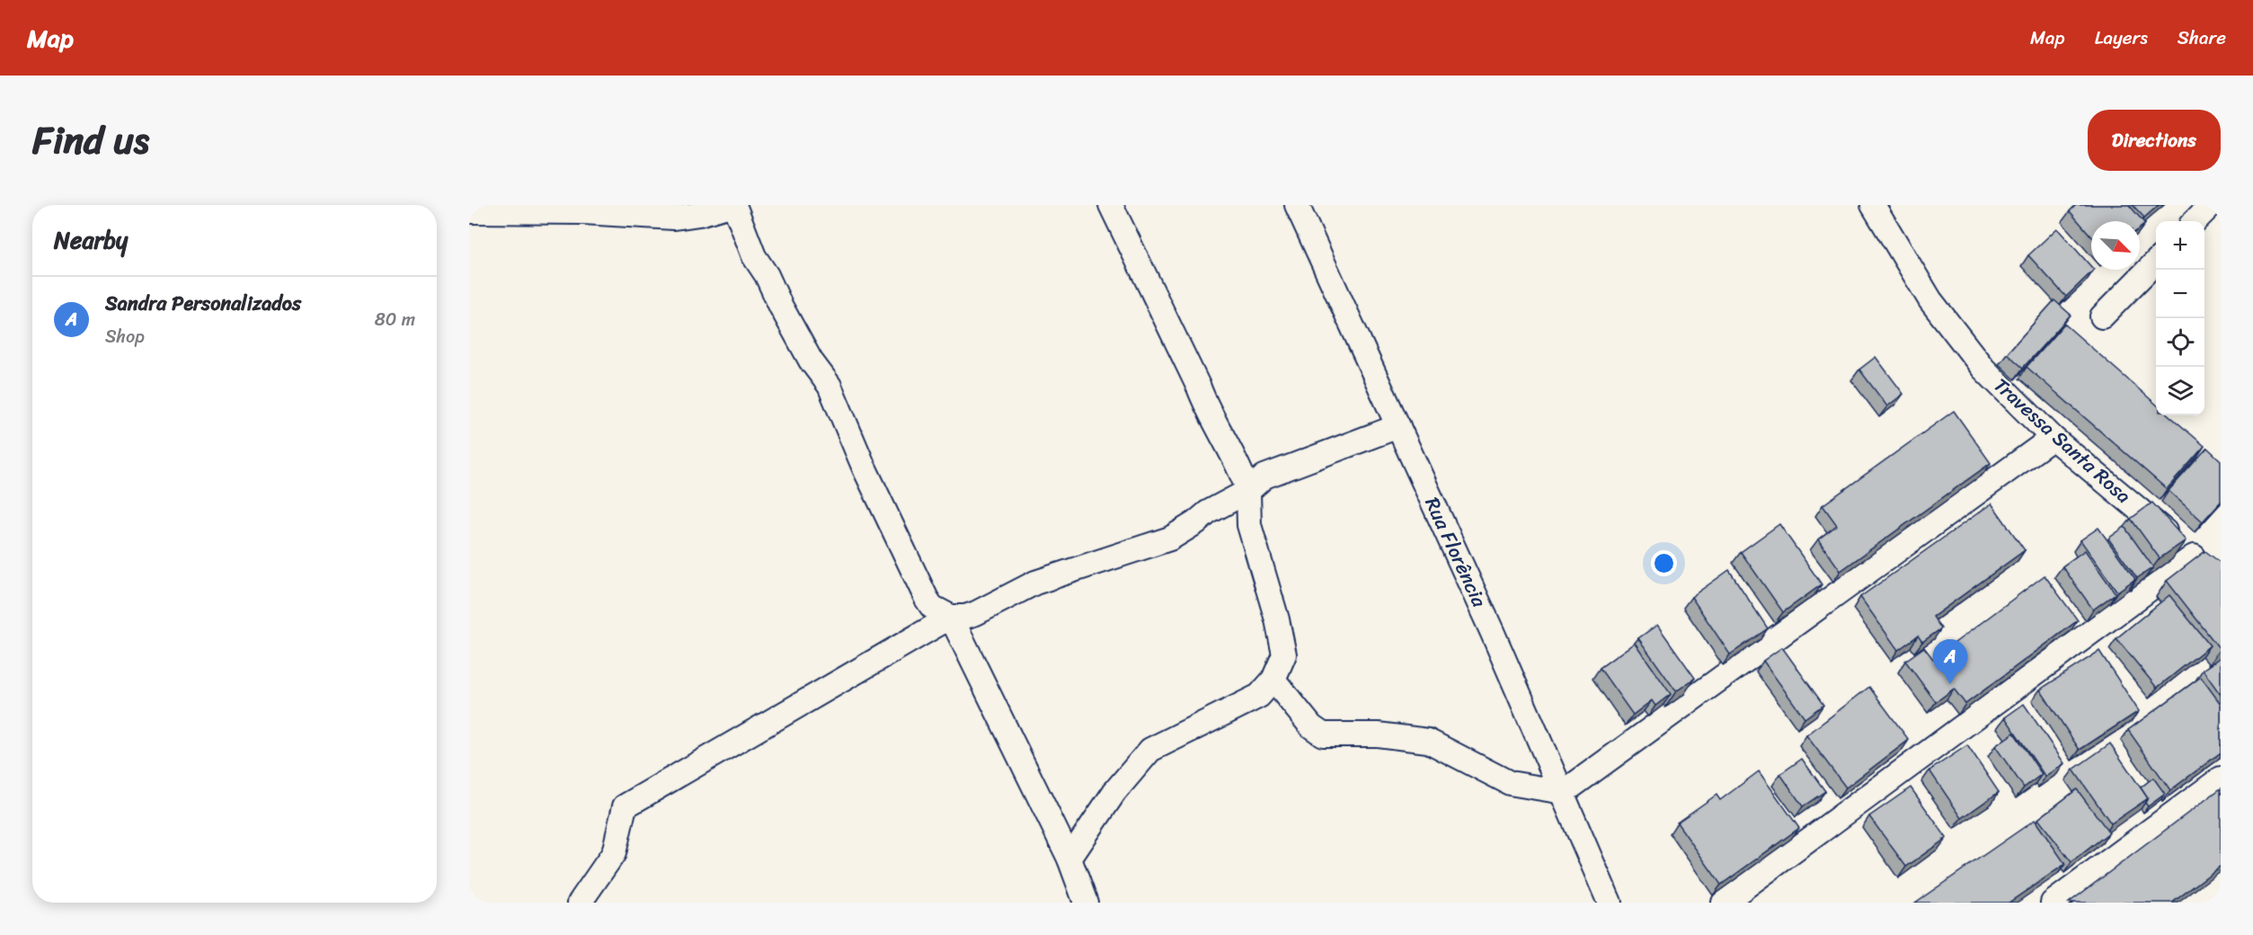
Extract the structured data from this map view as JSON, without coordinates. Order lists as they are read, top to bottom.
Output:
{
  "streets": {
    "street": ["Travessa Santa Rosa", "Rua Florência"]
  },
  "north": "bottom right",
  "page": {
    "header": "Map",
    "nav": ["Map", "Layers", "Share"],
    "title": "Find us",
    "buttons": "Directions",
    "heading": "Nearby",
    "map_buttons": ["+", "−"],
    "list": [
      {
        "mark": "A",
        "name": "Sandra Personalizados",
        "note": "Shop",
        "value": "80 m"
      }
    ],
    "pins": "A"
  }
}
